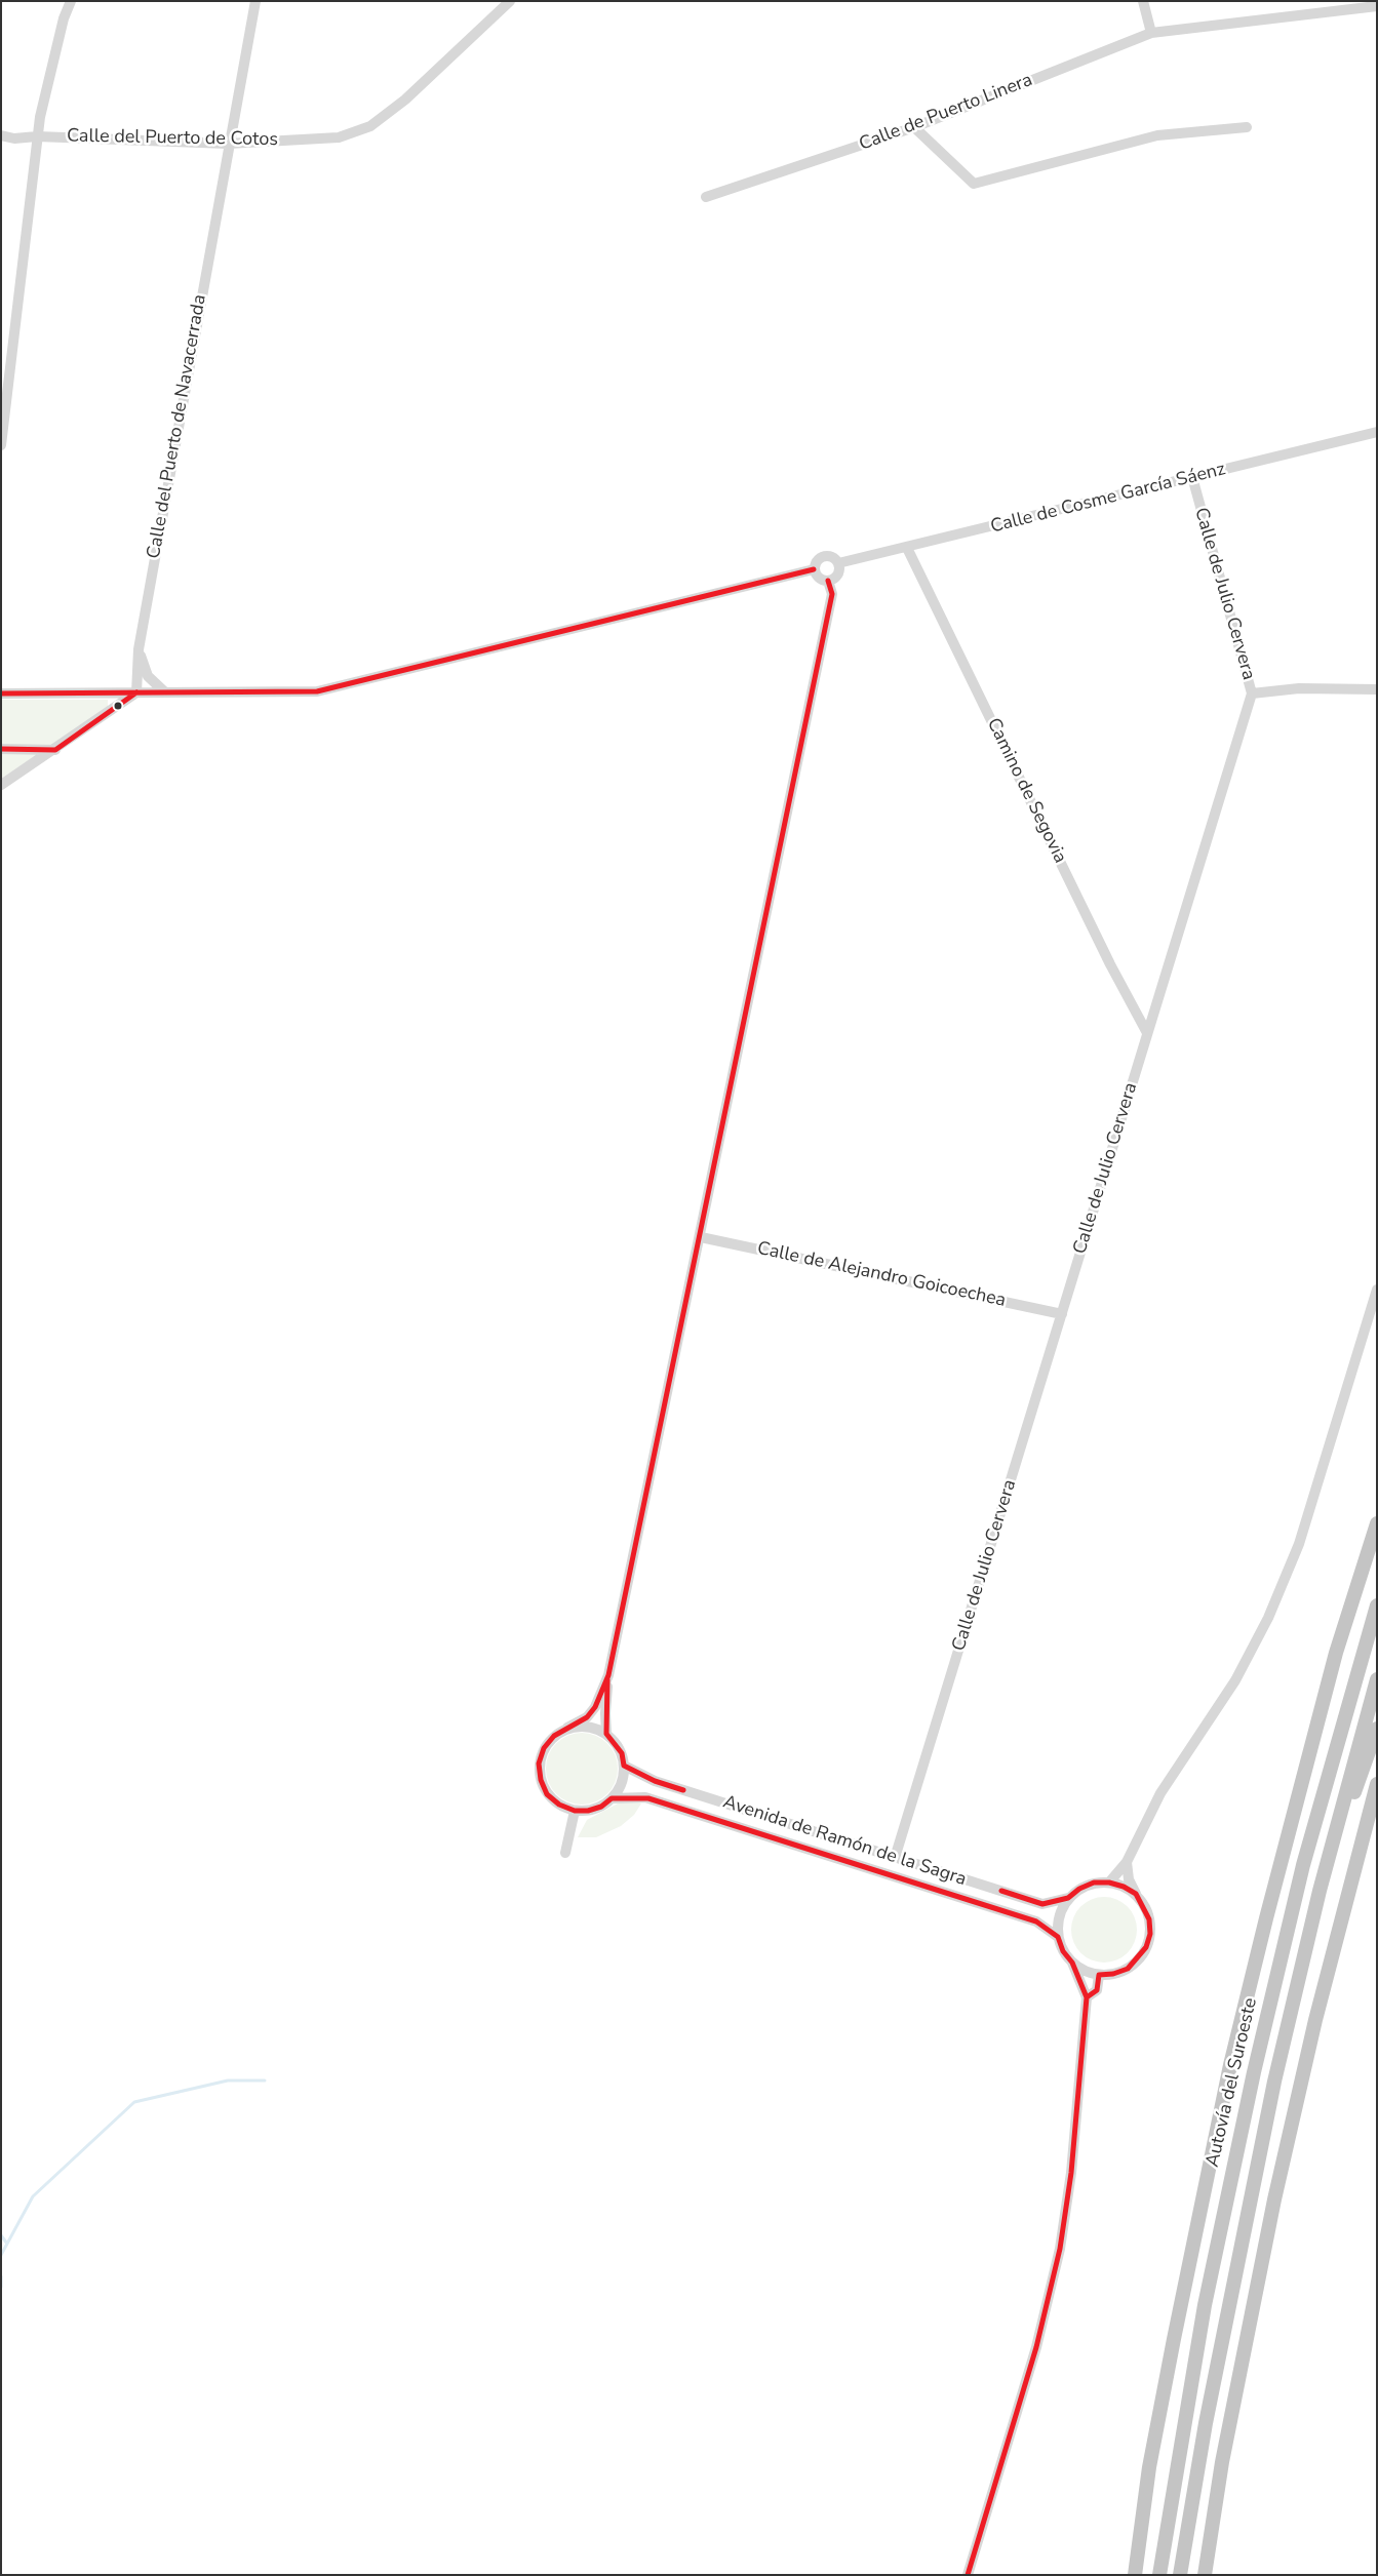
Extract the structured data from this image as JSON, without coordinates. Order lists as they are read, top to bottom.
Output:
{
  "streets": {
    "highway": ["Autovía del Suroeste"],
    "street": [
      "Calle de Puerto Linera",
      "Calle del Puerto de Cotos",
      "Calle del Puerto de Navacerrada",
      "Calle de Cosme García Sáenz",
      "Calle de Julio Cervera",
      "Camino de Segovia",
      "Calle de Alejandro Goicoechea",
      "Avenida de Ramón de la Sagra"
    ]
  },
  "crossings": [
    ["Calle del Puerto de Cotos", "Calle del Puerto de Navacerrada"],
    ["Calle de Cosme García Sáenz", "Calle de Julio Cervera"],
    ["Calle de Cosme García Sáenz", "Camino de Segovia"],
    ["Calle de Julio Cervera", "Camino de Segovia"],
    ["Calle de Julio Cervera", "Calle de Alejandro Goicoechea"],
    ["Calle de Julio Cervera", "Avenida de Ramón de la Sagra"]
  ]
}
